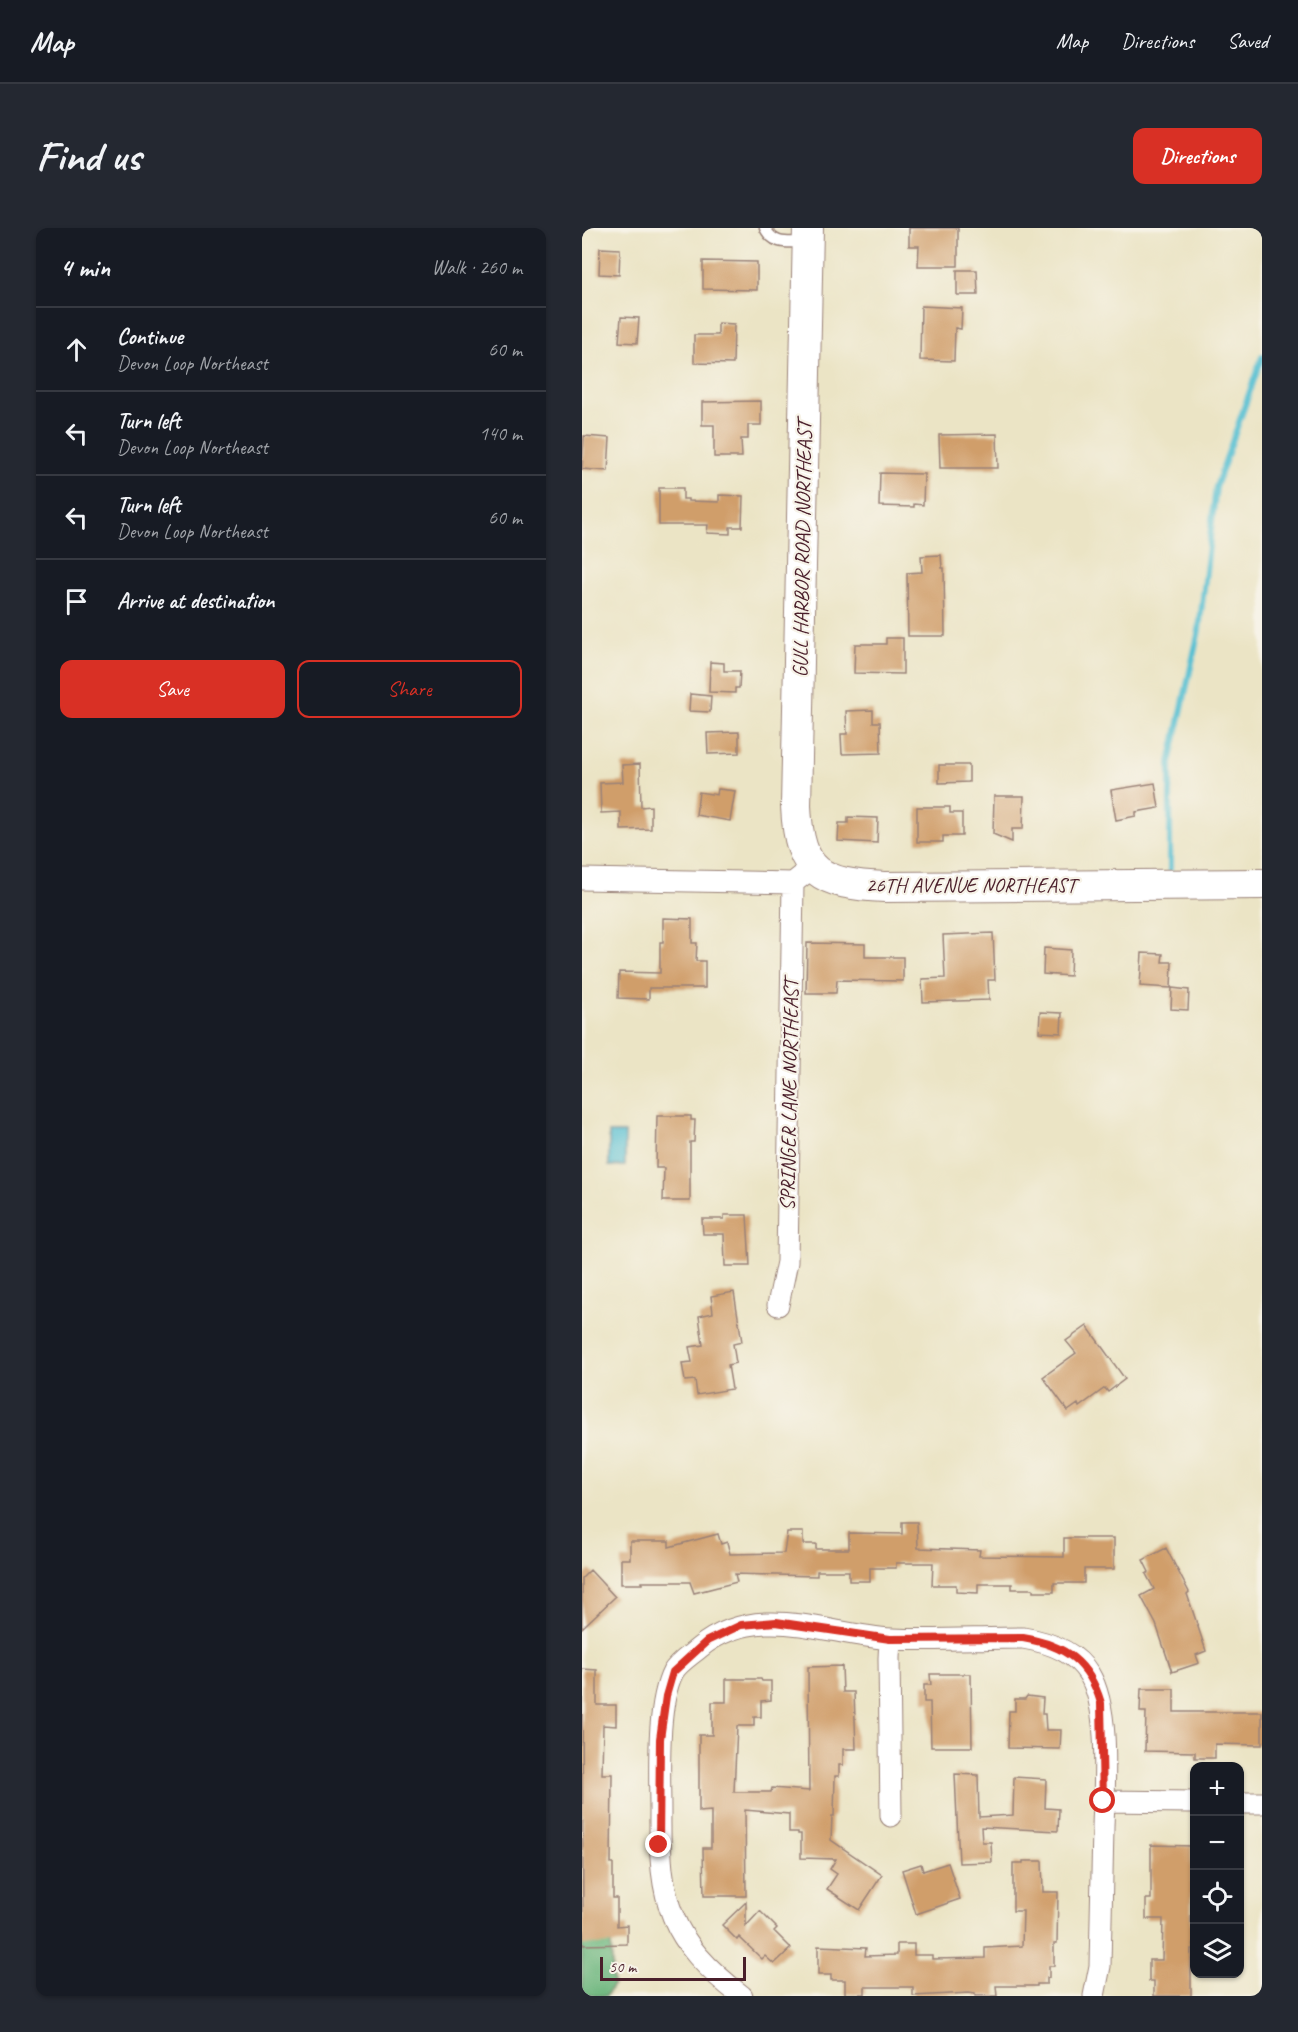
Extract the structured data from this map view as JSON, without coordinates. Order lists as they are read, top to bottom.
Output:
{
  "streets": {
    "street": ["GULL HARBOR ROAD NORTHEAST", "26TH AVENUE NORTHEAST", "SPRINGER LANE NORTHEAST"]
  },
  "crossings": [
    ["GULL HARBOR ROAD NORTHEAST", "26TH AVENUE NORTHEAST"],
    ["GULL HARBOR ROAD NORTHEAST", "SPRINGER LANE NORTHEAST"],
    ["26TH AVENUE NORTHEAST", "SPRINGER LANE NORTHEAST"]
  ],
  "scale_bar": "50 m",
  "page": {
    "header": "Map",
    "nav": ["Map", "Directions", "Saved"],
    "buttons": [
      "Directions",
      ["Save", "Share"]
    ],
    "title": "Find us",
    "heading": ["4 min", "Walk · 260 m"],
    "list": [
      ["Continue", "Devon Loop Northeast", "60 m"],
      ["Turn left", "Devon Loop Northeast", "140 m"],
      ["Turn left", "Devon Loop Northeast", "60 m"],
      "Arrive at destination"
    ],
    "map_buttons": ["+", "−"],
    "scale": "50 m"
  }
}
